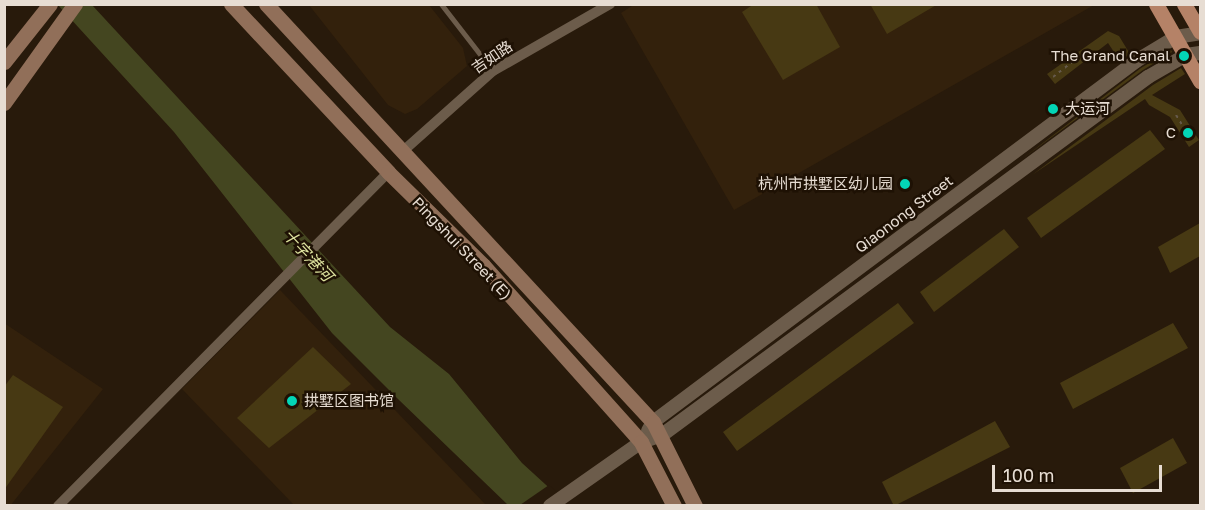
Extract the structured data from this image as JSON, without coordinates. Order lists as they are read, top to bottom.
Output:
{
  "streets": {
    "main road": ["Pingshui Street (E)"],
    "street": ["吉如路", "Qiaonong Street"]
  },
  "crossings": [
    ["吉如路", "Pingshui Street (E)"],
    ["Qiaonong Street", "Pingshui Street (E)"]
  ],
  "water": ["十字港河"],
  "places": [
    "The Grand Canal",
    "大运河",
    "C",
    "杭州市拱墅区幼儿园",
    "拱墅区图书馆"
  ],
  "scale_bar": "100 m"
}
